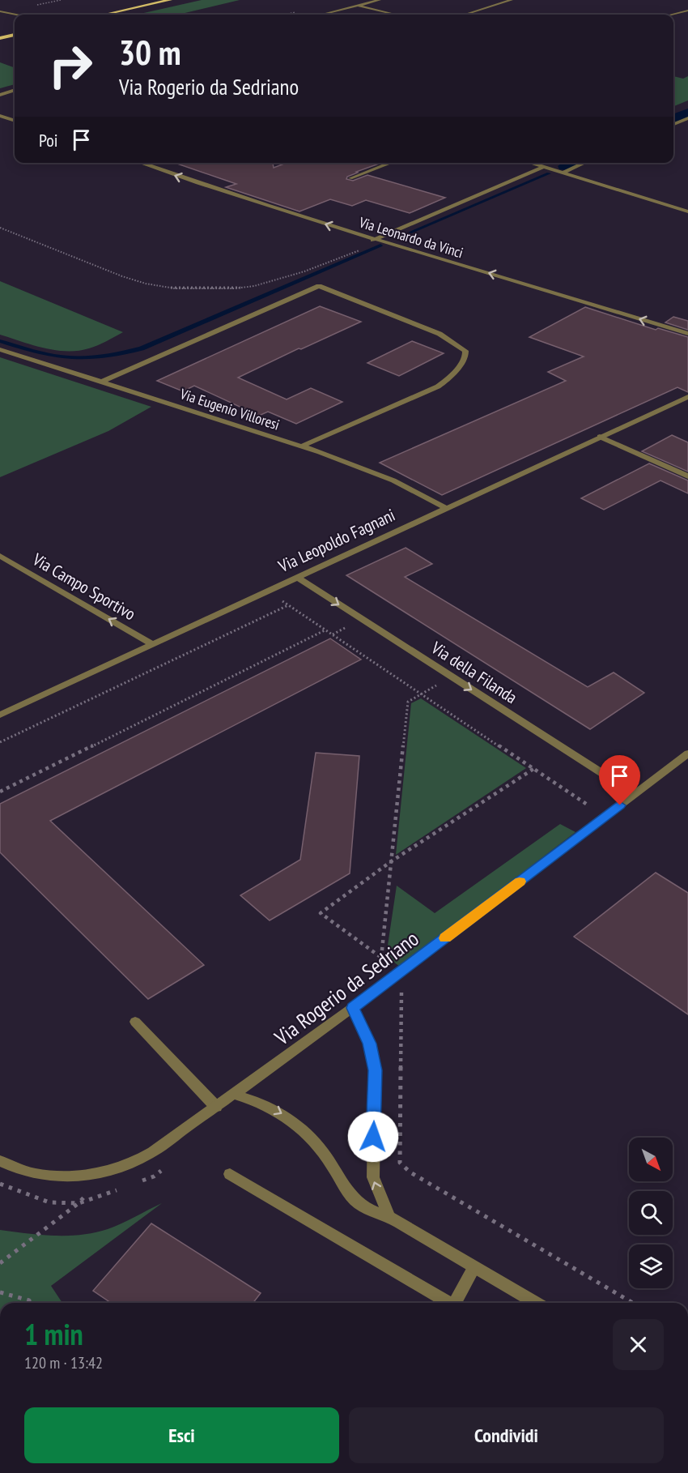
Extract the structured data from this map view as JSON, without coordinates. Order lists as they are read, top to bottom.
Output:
{
  "streets": {
    "street": [
      "Via Leonardo da Vinci",
      "Via Eugenio Villoresi",
      "Via Leopoldo Fagnani",
      "Via Campo Sportivo",
      "Via della Filanda",
      "Via Rogerio da Sedriano"
    ]
  },
  "crossings": [
    ["Via Eugenio Villoresi", "Via Leopoldo Fagnani"],
    ["Via Leopoldo Fagnani", "Via Campo Sportivo"],
    ["Via Leopoldo Fagnani", "Via della Filanda"],
    ["Via della Filanda", "Via Rogerio da Sedriano"]
  ],
  "one_way": ["Via Leonardo da Vinci", "Via Campo Sportivo", "Via della Filanda"],
  "north": "bottom right",
  "page": {
    "turn": ["30 m", "Via Rogerio da Sedriano"],
    "then": "Poi",
    "heading": ["1 min", "120 m · 13:42"],
    "buttons": ["Esci", "Condividi"]
  }
}
